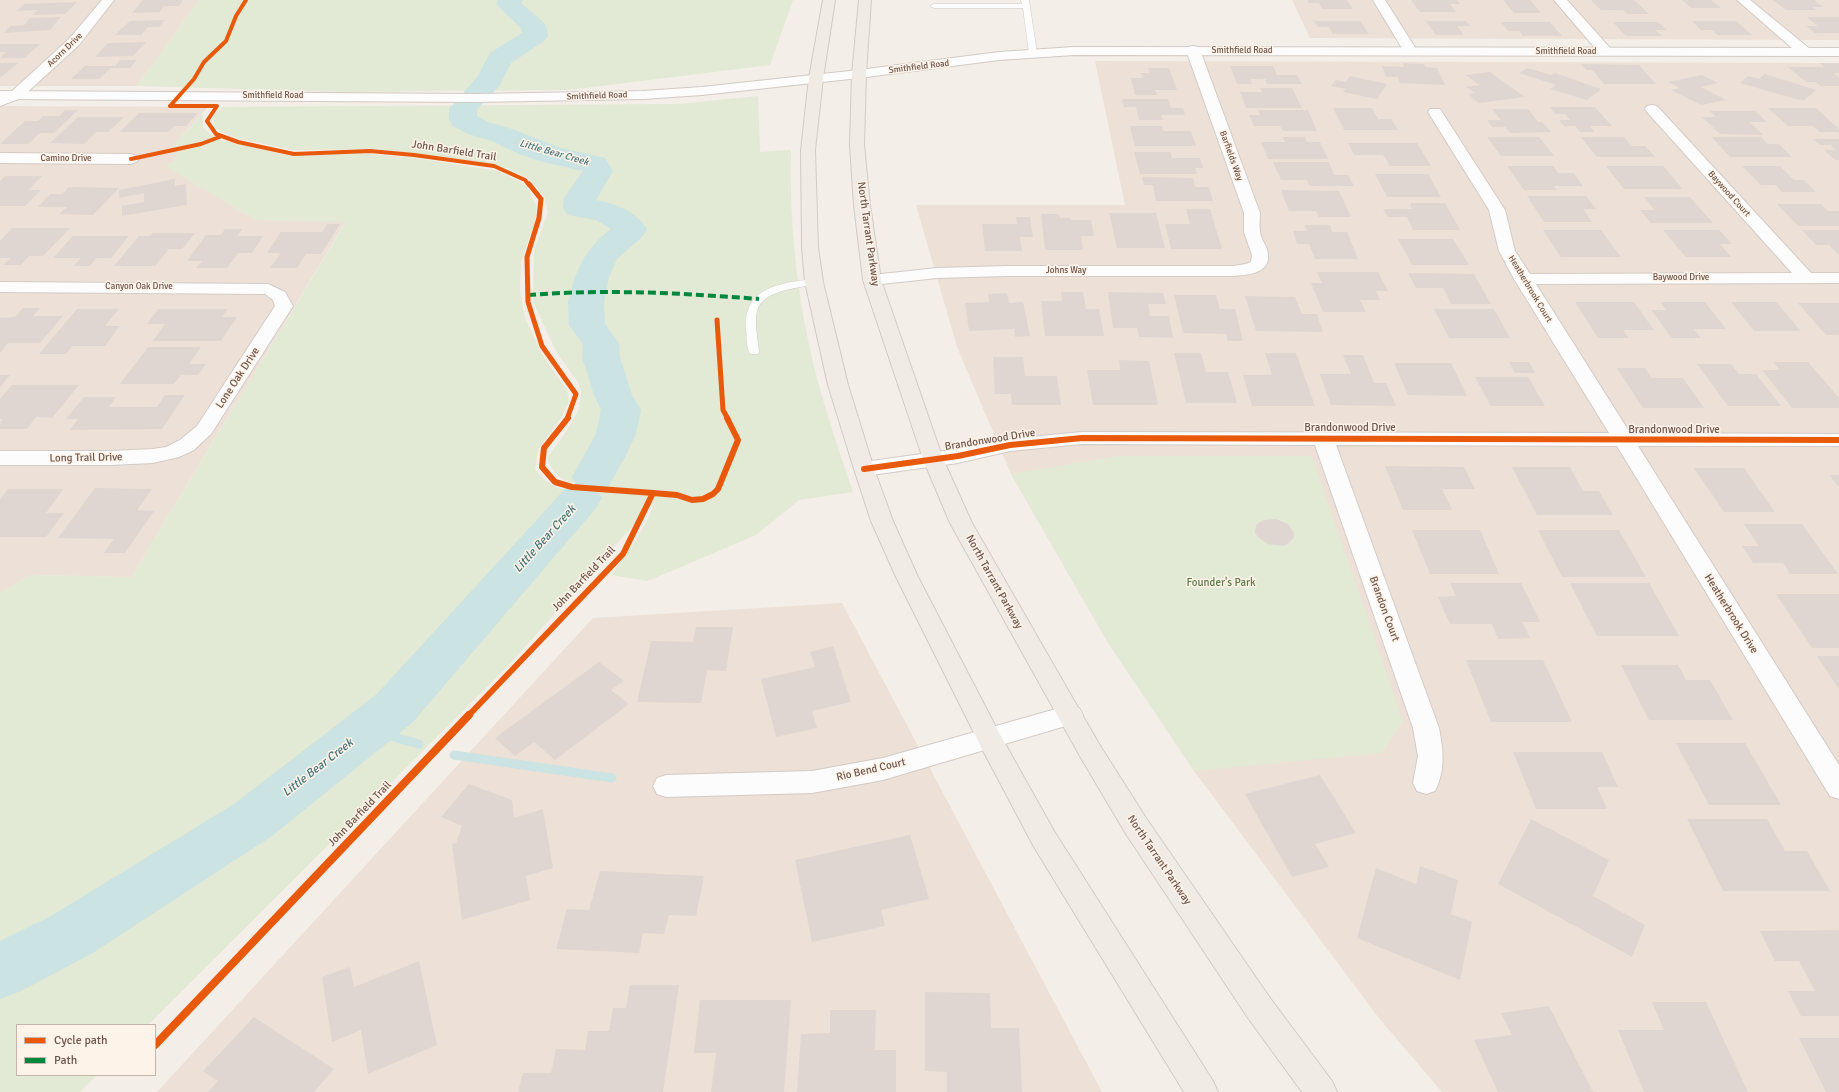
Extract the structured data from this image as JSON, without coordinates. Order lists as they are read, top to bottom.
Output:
{
  "streets": {
    "main road": ["North Tarrant Parkway"],
    "street": [
      "Acorn Drive",
      "Smithfield Road",
      "Barfields Way",
      "Camino Drive",
      "Baywood Court",
      "Johns Way",
      "Baywood Drive",
      "Canyon Oak Drive",
      "Heatherbrook Court",
      "Lone Oak Drive",
      "Brandonwood Drive",
      "Long Trail Drive",
      "Brandon Court",
      "Heatherbrook Drive",
      "Rio Bend Court"
    ],
    "cycle path": ["John Barfield Trail"]
  },
  "crossings": [
    ["Acorn Drive", "Smithfield Road"],
    ["Smithfield Road", "Barfields Way"],
    ["Smithfield Road", "North Tarrant Parkway"],
    ["Barfields Way", "Johns Way"],
    ["Baywood Court", "Baywood Drive"],
    ["North Tarrant Parkway", "Johns Way"],
    ["North Tarrant Parkway", "Brandonwood Drive"],
    ["North Tarrant Parkway", "Rio Bend Court"],
    ["Baywood Drive", "Heatherbrook Court"],
    ["Canyon Oak Drive", "Lone Oak Drive"],
    ["Heatherbrook Court", "Brandonwood Drive"],
    ["Heatherbrook Court", "Heatherbrook Drive"],
    ["Lone Oak Drive", "Long Trail Drive"],
    ["Brandonwood Drive", "Brandon Court"],
    ["Brandonwood Drive", "Heatherbrook Drive"]
  ],
  "water": ["Little Bear Creek"],
  "parks": ["Founder's Park"],
  "legend": ["Cycle path", "Path"]
}
